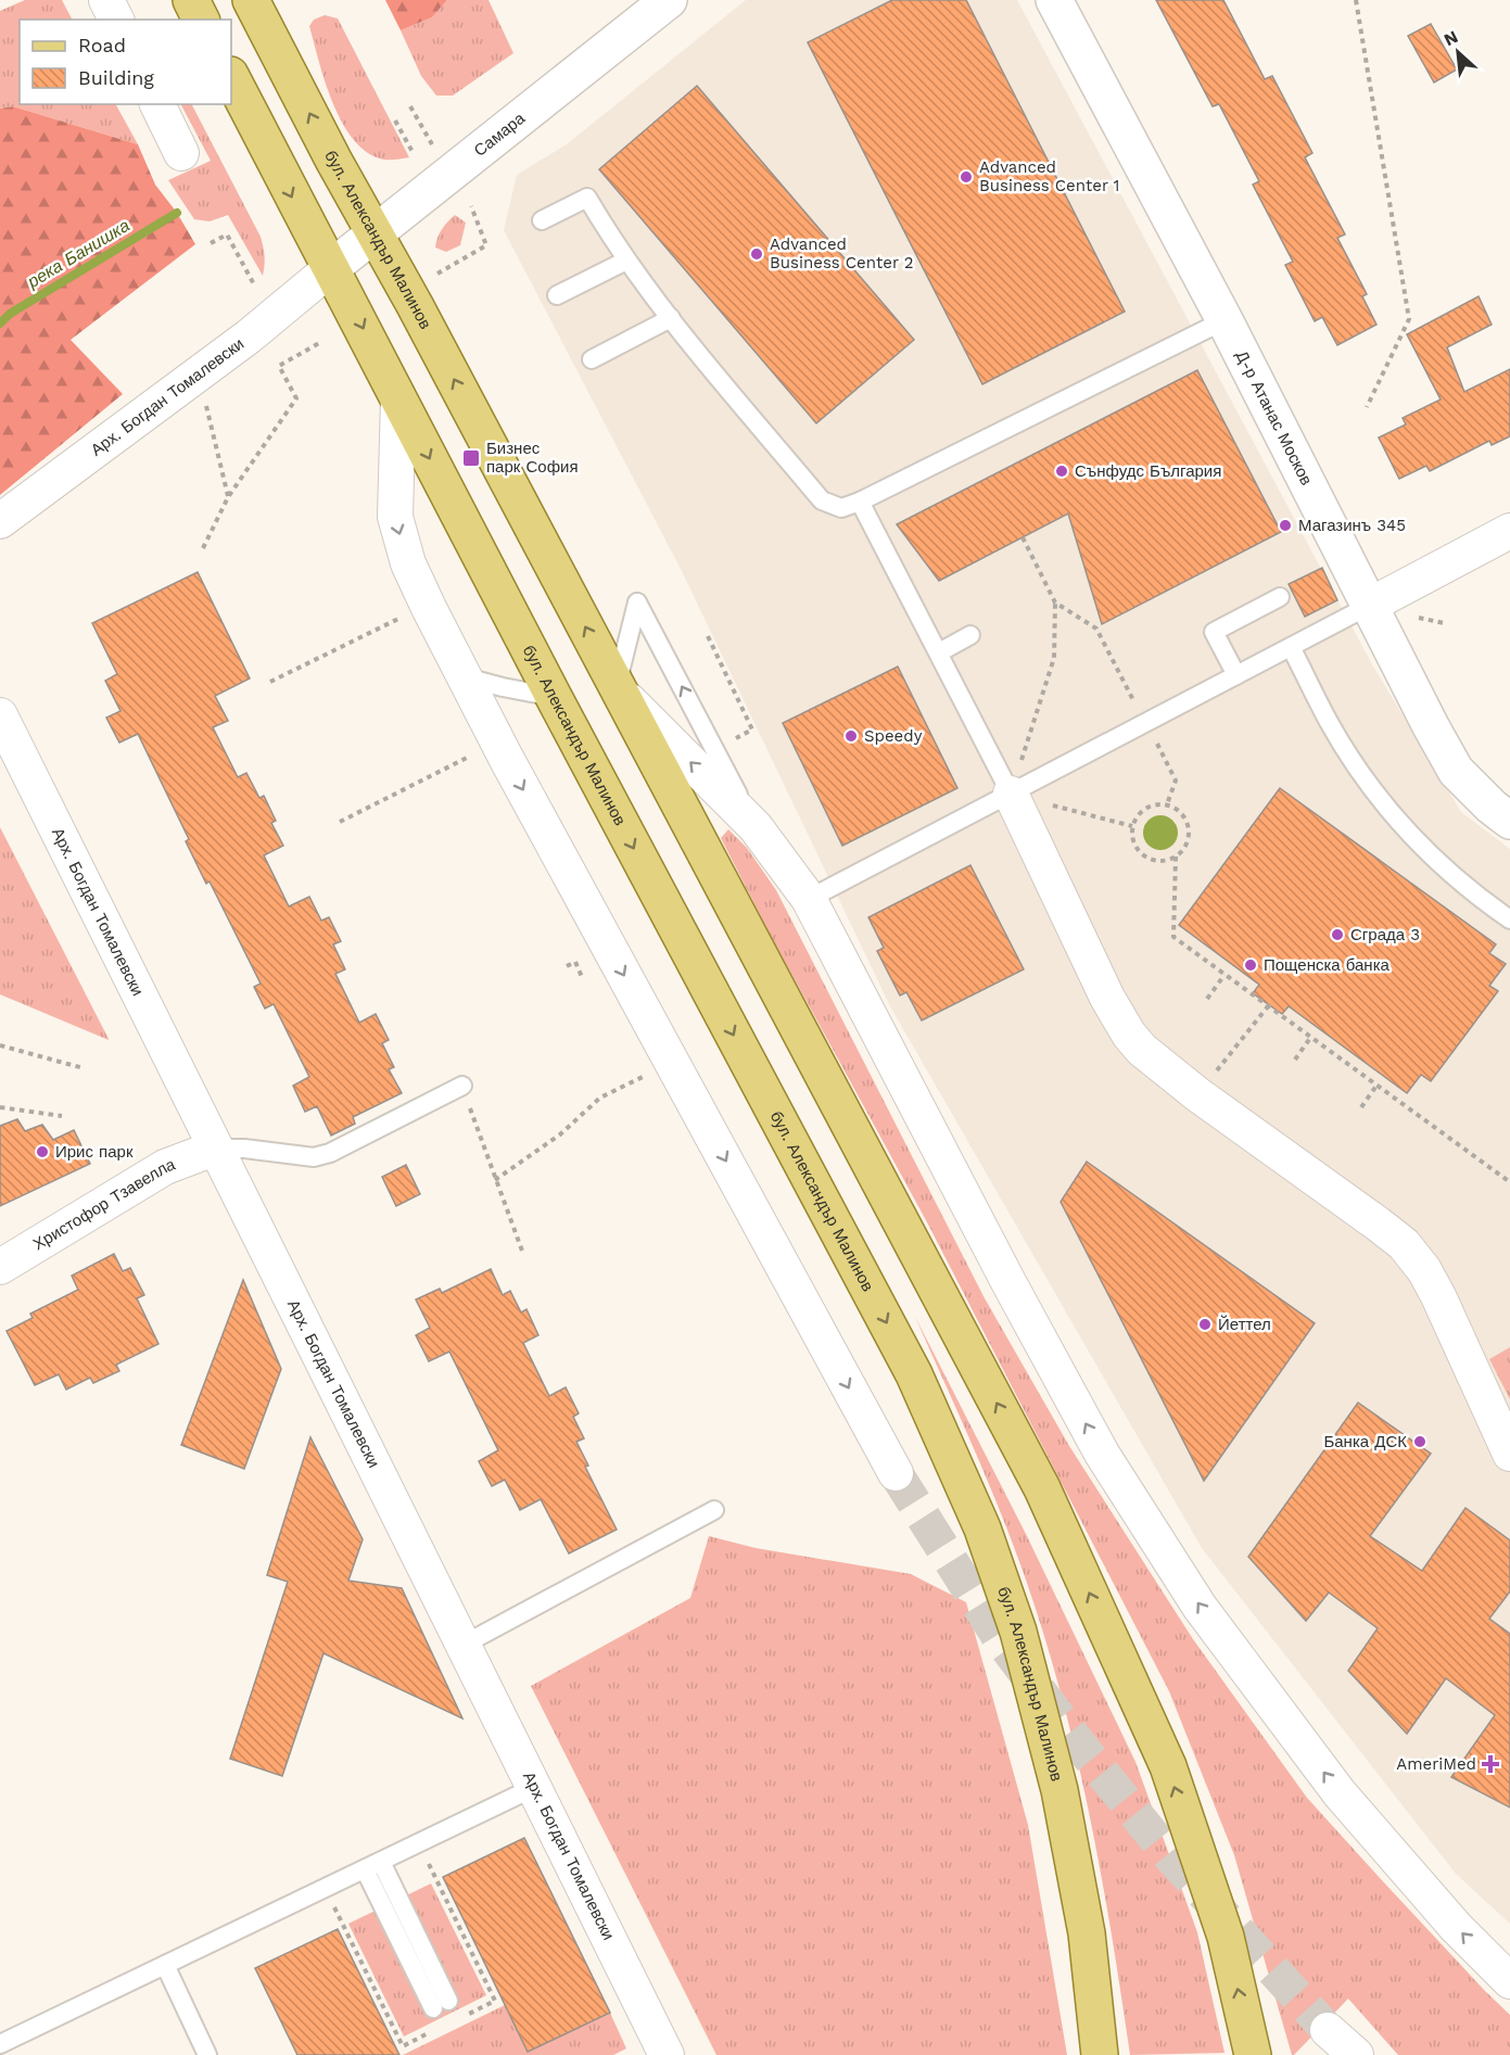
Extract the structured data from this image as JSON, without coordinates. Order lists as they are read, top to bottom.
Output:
{
  "streets": {
    "main road": ["бул. Александър Малинов"],
    "street": [
      "Самара",
      "Арх. Богдан Томалевски",
      "Д-р Атанас Москов",
      "Христофор Тзавелла"
    ]
  },
  "crossings": [
    ["Самара", "бул. Александър Малинов"],
    ["Самара", "Арх. Богдан Томалевски"],
    ["бул. Александър Малинов", "Арх. Богдан Томалевски"],
    ["Арх. Богдан Томалевски", "Христофор Тзавелла"]
  ],
  "water": ["река Банишка"],
  "places": {
    "other": [
      "Advanced Business Center 1",
      "Advanced Business Center 2",
      "Сънфудс България",
      "Магазинъ 345",
      "Speedy",
      "Сграда 3",
      "Пощенска банка",
      "Ирис парк",
      "Йеттел",
      "Банка ДСК"
    ],
    "transit": ["Бизнес парк София"],
    "health": ["AmeriMed"]
  },
  "legend": ["Road", "Building"],
  "north": "top left"
}
